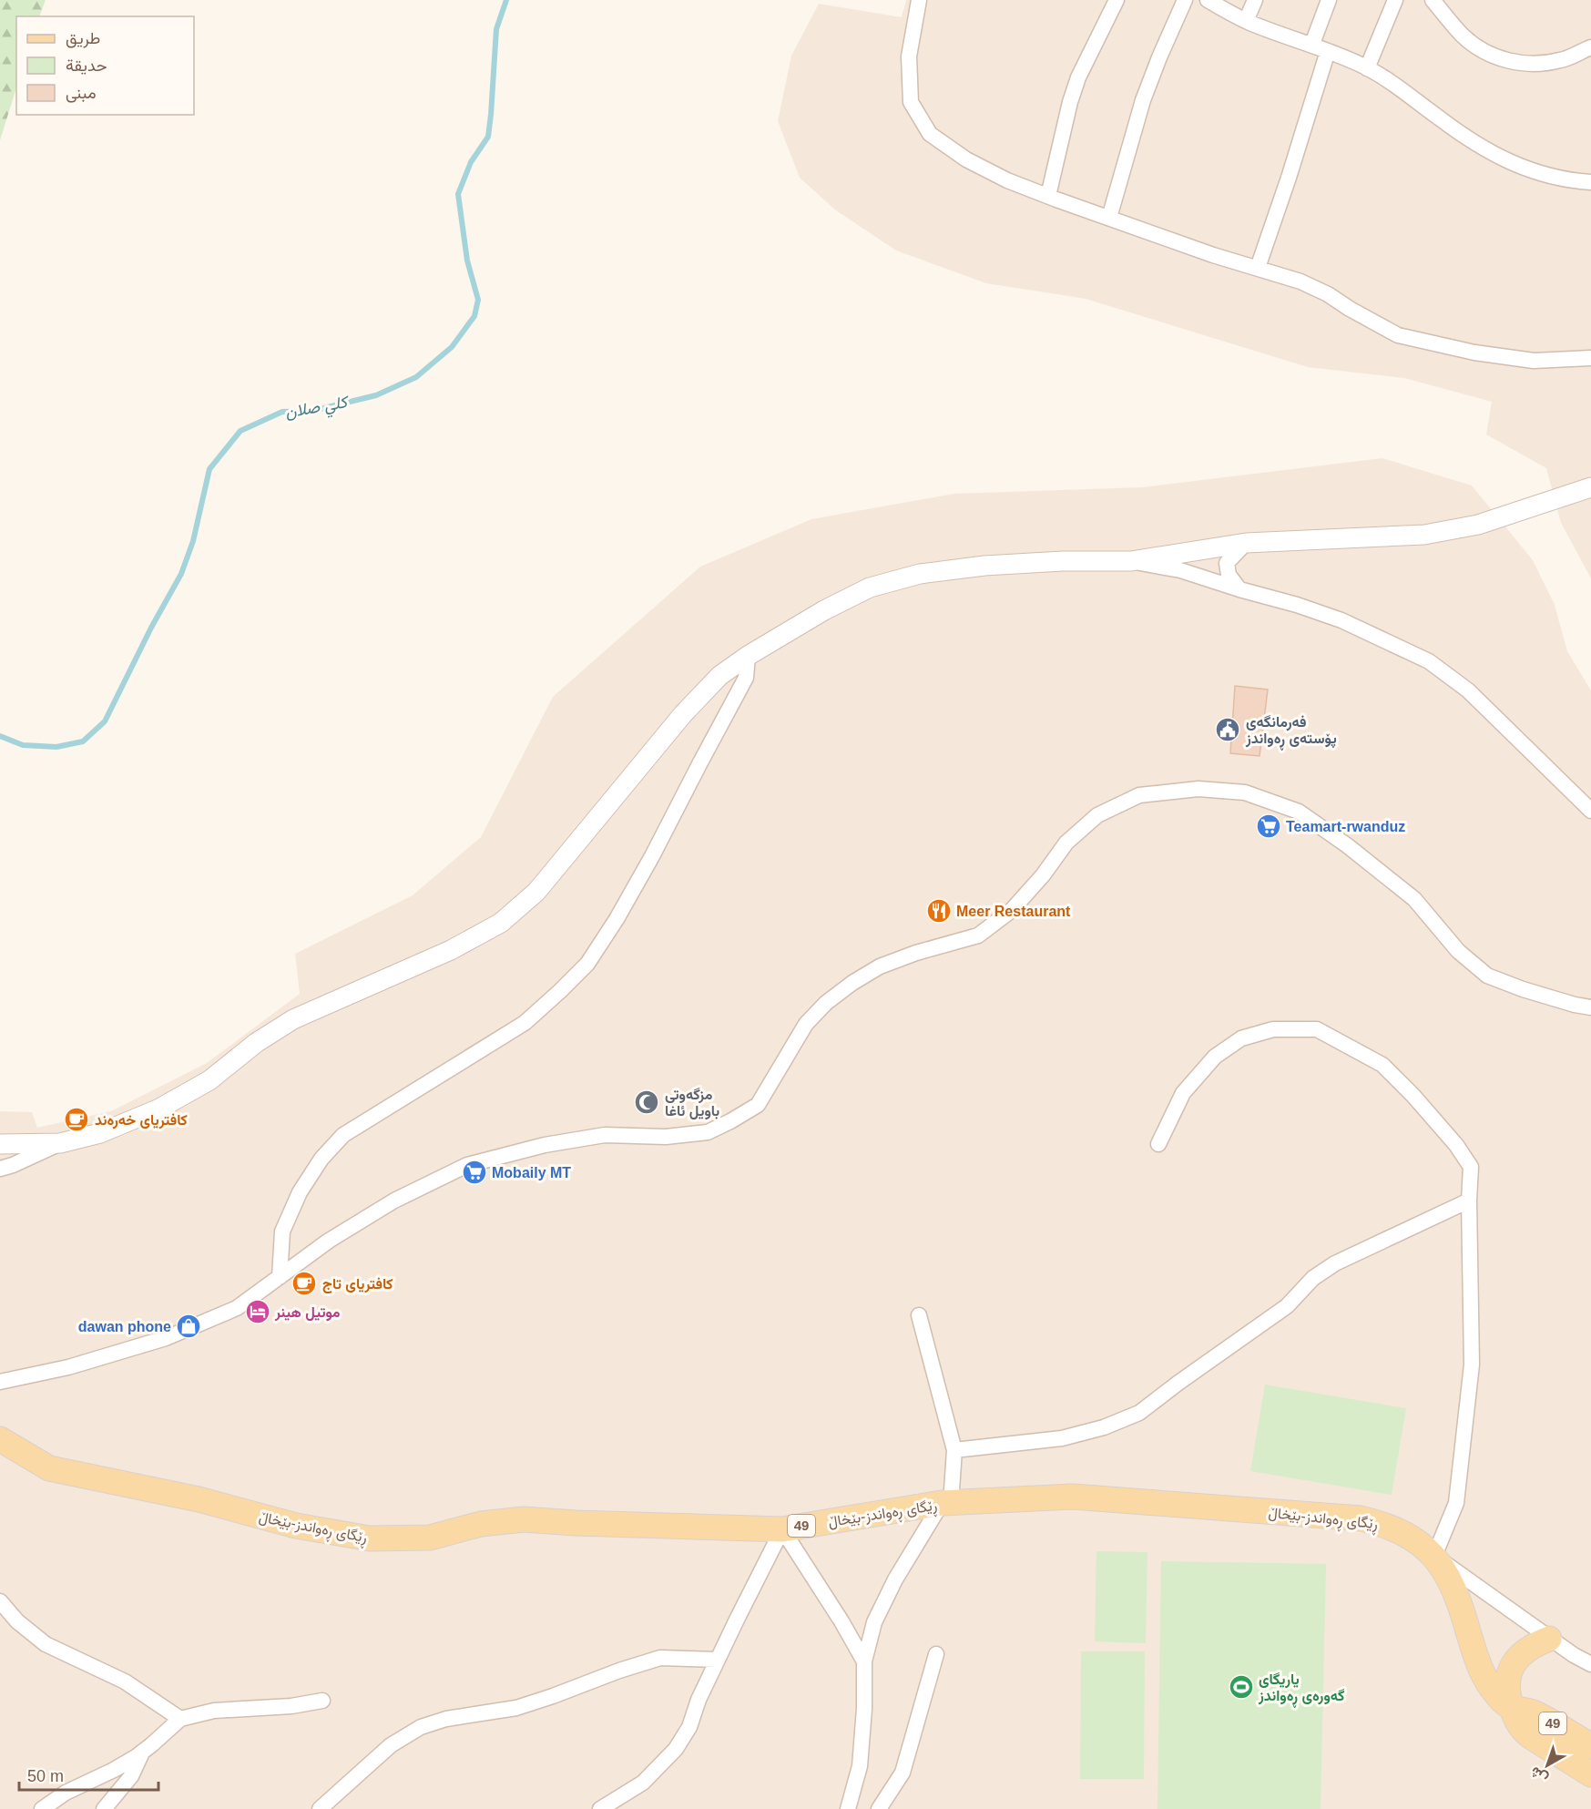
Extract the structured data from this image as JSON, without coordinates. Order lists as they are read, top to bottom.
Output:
{
  "streets": {
    "main road": ["ڕێگای ڕەواندز-بێخاڵ", "49"]
  },
  "water": ["كلي صلان"],
  "places": {
    "public building": ["فەرمانگەی پۆستەی ڕەواندز"],
    "supermarket": ["Teamart-rwanduz", "Mobaily MT"],
    "restaurant": ["Meer Restaurant"],
    "mosque": ["مزگەوتی باویل ئاغا"],
    "cafe": ["کافتریای خەرەند", "کافتریای تاج"],
    "hotel": ["موتيل هينر"],
    "shop": ["dawan phone"],
    "sports": ["یاریگای گەورەی ڕەواندز"]
  },
  "legend": ["طريق", "حديقة", "مبنى"],
  "scale_bar": "50 m",
  "north": "bottom left"
}
